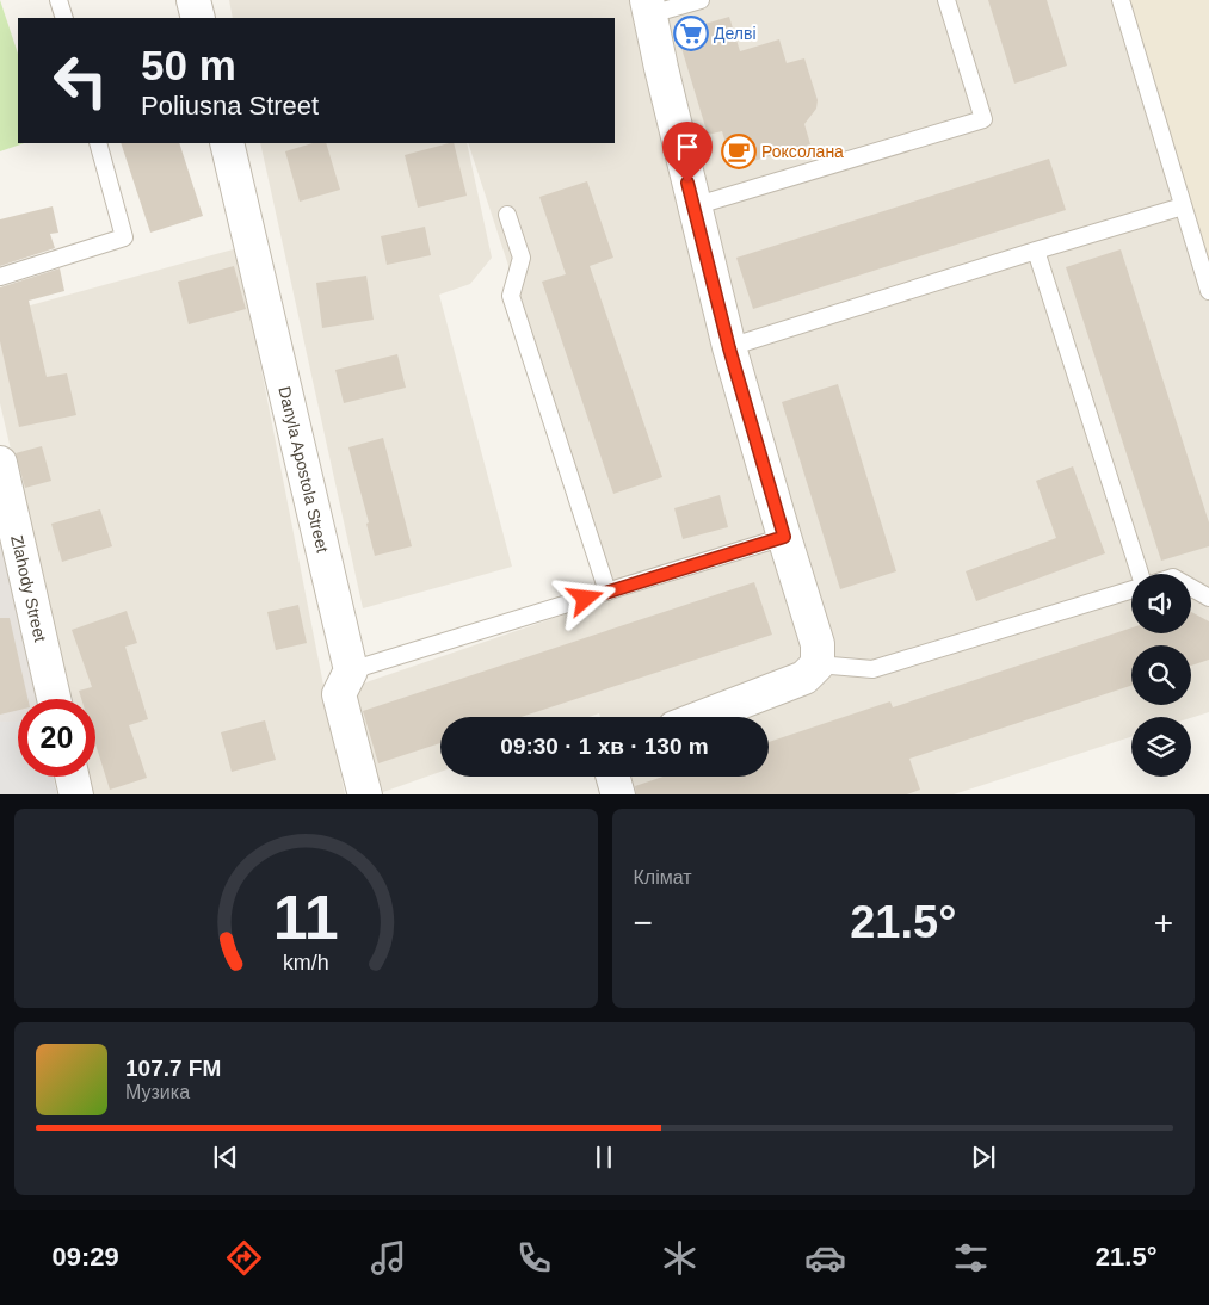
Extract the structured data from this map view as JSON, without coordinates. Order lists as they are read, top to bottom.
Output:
{
  "streets": {
    "street": ["Danyla Apostola Street", "Zlahody Street"]
  },
  "places": {
    "supermarket": ["Делві"],
    "cafe": ["Роксолана"]
  },
  "page": {
    "turn": ["50 m", "Poliusna Street"],
    "limit": "20",
    "trip": "09:30 · 1 хв · 130 m",
    "tile": "Клімат",
    "heat": ["−", "21.5°", "+"],
    "song": ["107.7 FM", "Музика"],
    "tabs": ["09:29", "21.5°"],
    "gauge": ["11", "km/h"]
  }
}
